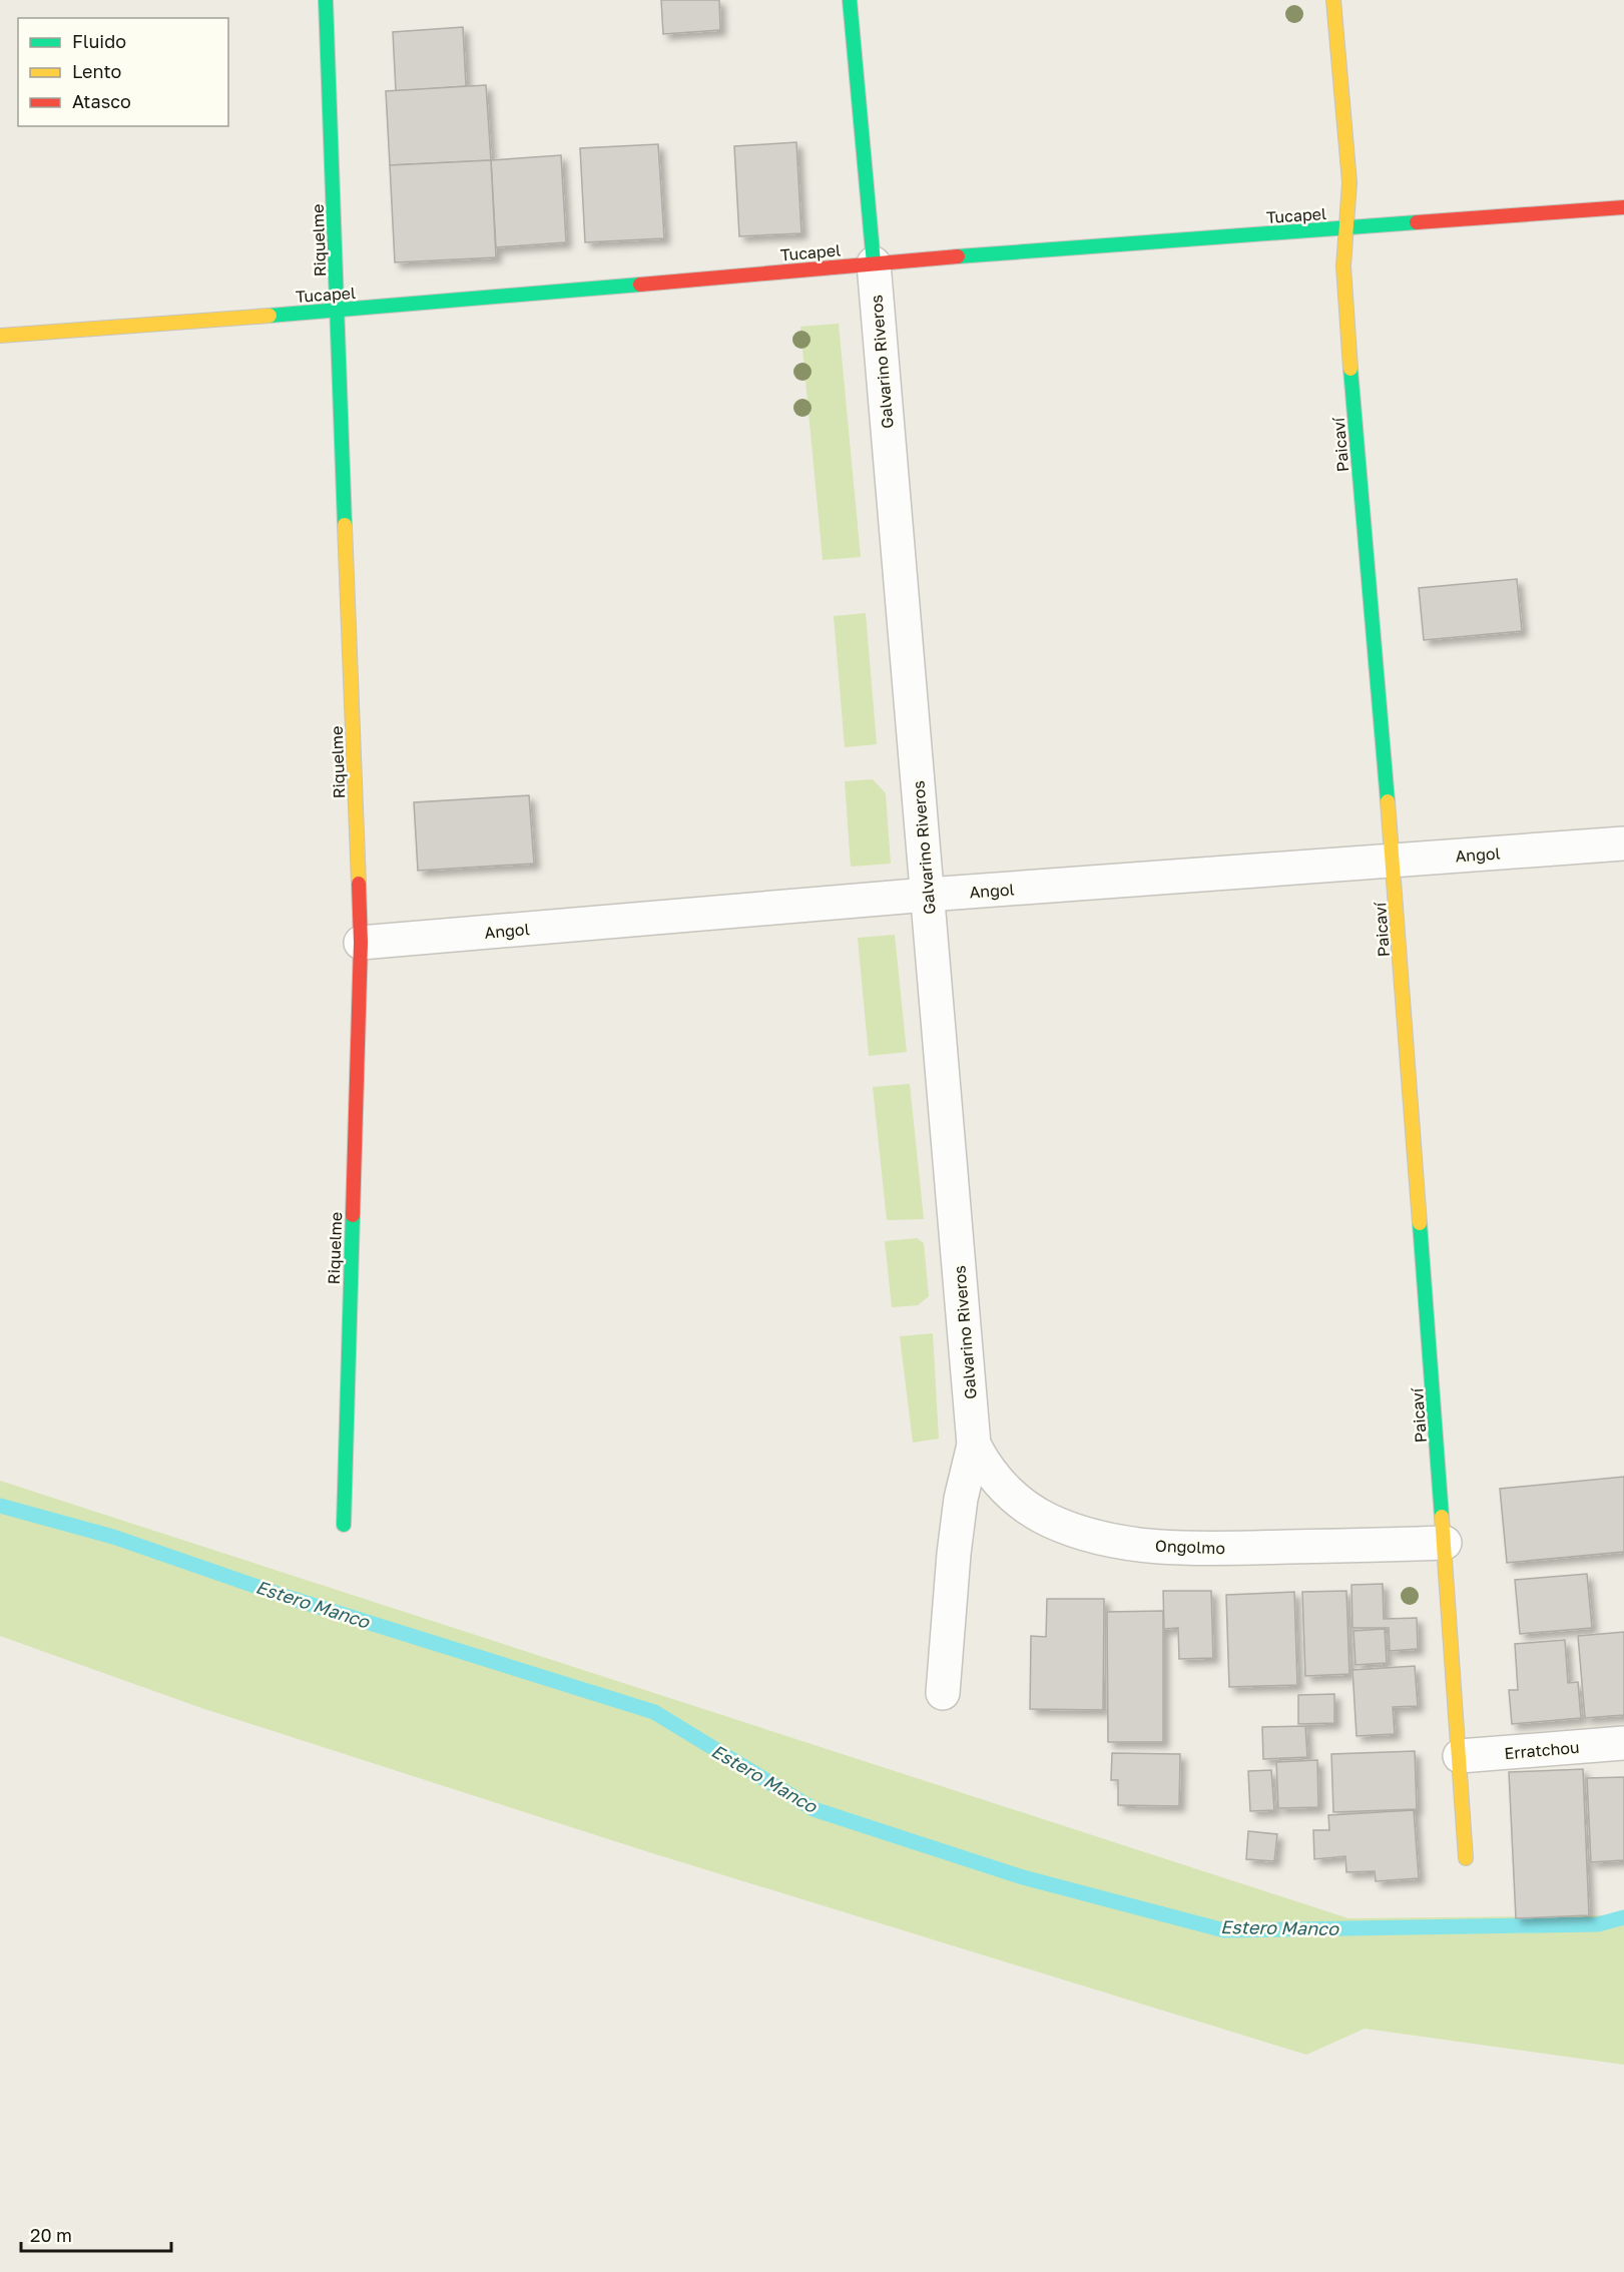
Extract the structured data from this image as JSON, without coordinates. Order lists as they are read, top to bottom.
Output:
{
  "streets": {
    "street": [
      "Tucapel",
      "Riquelme",
      "Galvarino Riveros",
      "Paicaví",
      "Angol",
      "Ongolmo",
      "Erratchou"
    ]
  },
  "crossings": [
    ["Tucapel", "Riquelme"],
    ["Tucapel", "Galvarino Riveros"],
    ["Tucapel", "Paicaví"],
    ["Riquelme", "Angol"],
    ["Galvarino Riveros", "Angol"],
    ["Galvarino Riveros", "Ongolmo"],
    ["Paicaví", "Angol"],
    ["Paicaví", "Ongolmo"],
    ["Paicaví", "Erratchou"]
  ],
  "water": ["Estero Manco"],
  "legend": ["Fluido", "Lento", "Atasco"],
  "scale_bar": "20 m"
}
